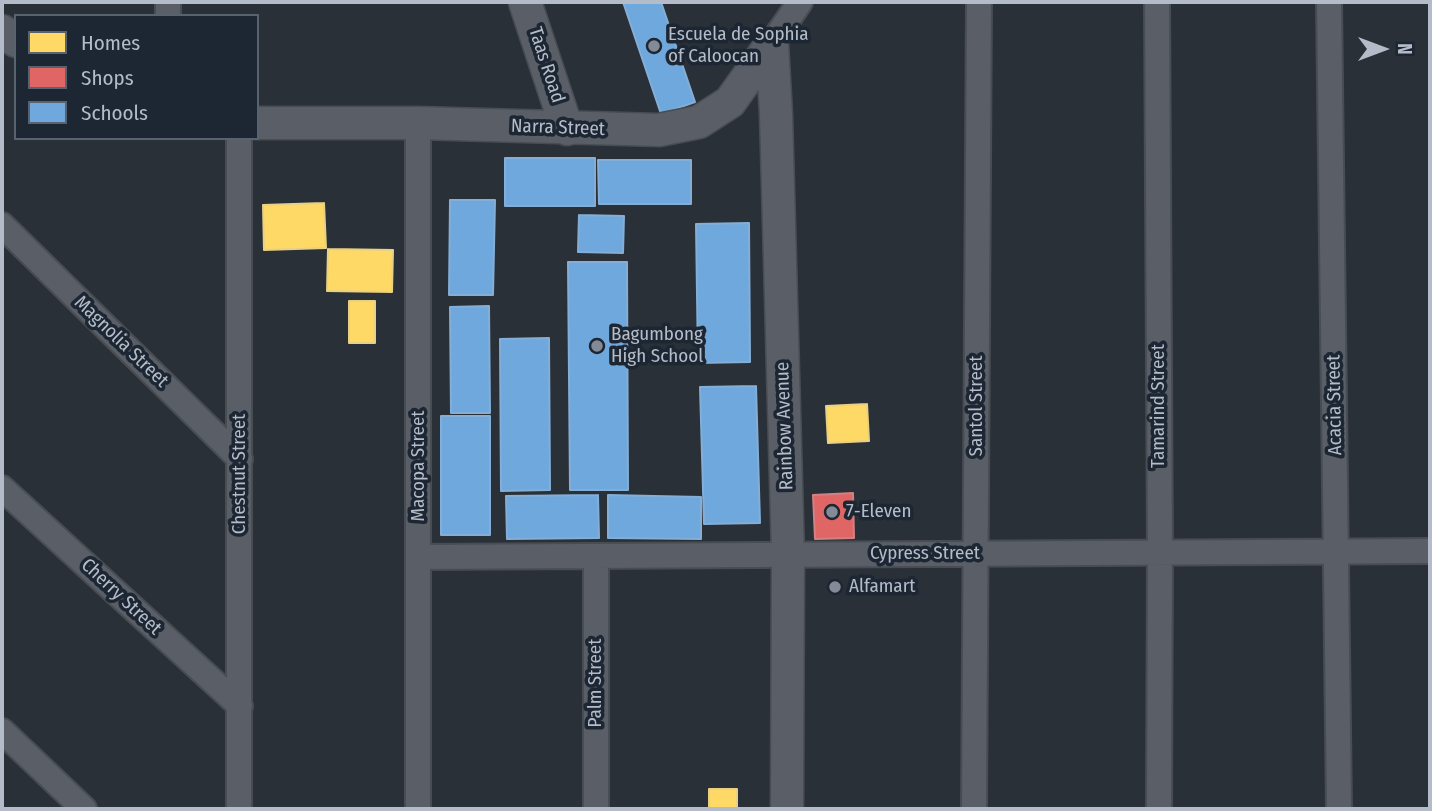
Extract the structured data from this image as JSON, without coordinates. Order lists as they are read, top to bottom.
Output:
{
  "streets": {
    "street": [
      "Taas Road",
      "Narra Street",
      "Magnolia Street",
      "Acacia Street",
      "Santol Street",
      "Tamarind Street",
      "Rainbow Avenue",
      "Macopa Street",
      "Chestnut Street",
      "Cypress Street",
      "Cherry Street",
      "Palm Street"
    ]
  },
  "crossings": [
    ["Taas Road", "Narra Street"],
    ["Narra Street", "Rainbow Avenue"],
    ["Narra Street", "Macopa Street"],
    ["Magnolia Street", "Chestnut Street"],
    ["Acacia Street", "Cypress Street"],
    ["Santol Street", "Cypress Street"],
    ["Tamarind Street", "Cypress Street"],
    ["Rainbow Avenue", "Cypress Street"],
    ["Macopa Street", "Cypress Street"],
    ["Chestnut Street", "Cherry Street"],
    ["Cypress Street", "Palm Street"]
  ],
  "places": [
    "Escuela de Sophia of Caloocan",
    "Bagumbong High School",
    "7-Eleven",
    "Alfamart"
  ],
  "legend": ["Homes", "Shops", "Schools"],
  "north": "right"
}
